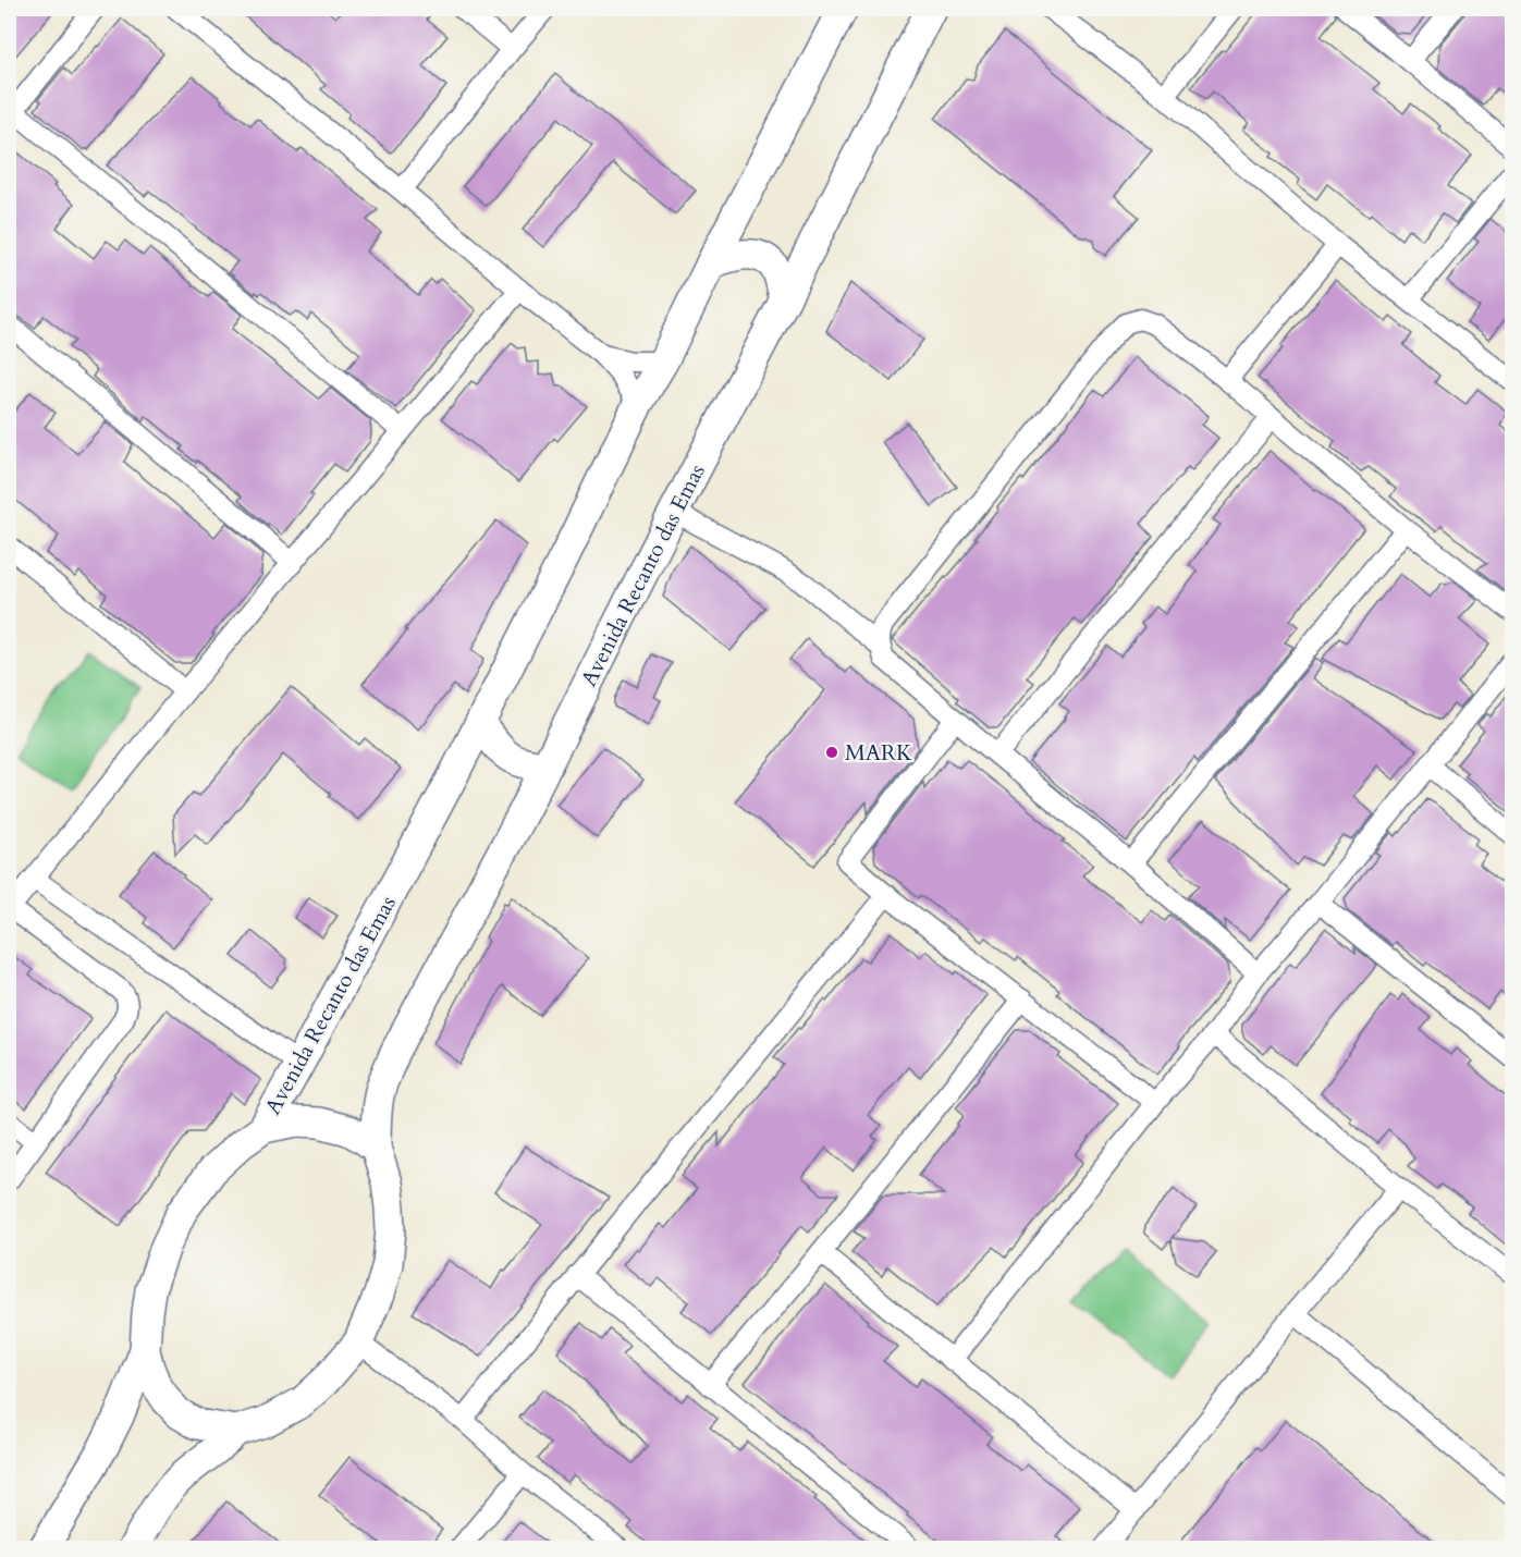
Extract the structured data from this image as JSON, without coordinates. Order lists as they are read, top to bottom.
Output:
{
  "streets": {
    "main road": ["Avenida Recanto das Emas"]
  },
  "places": ["MARK"]
}
